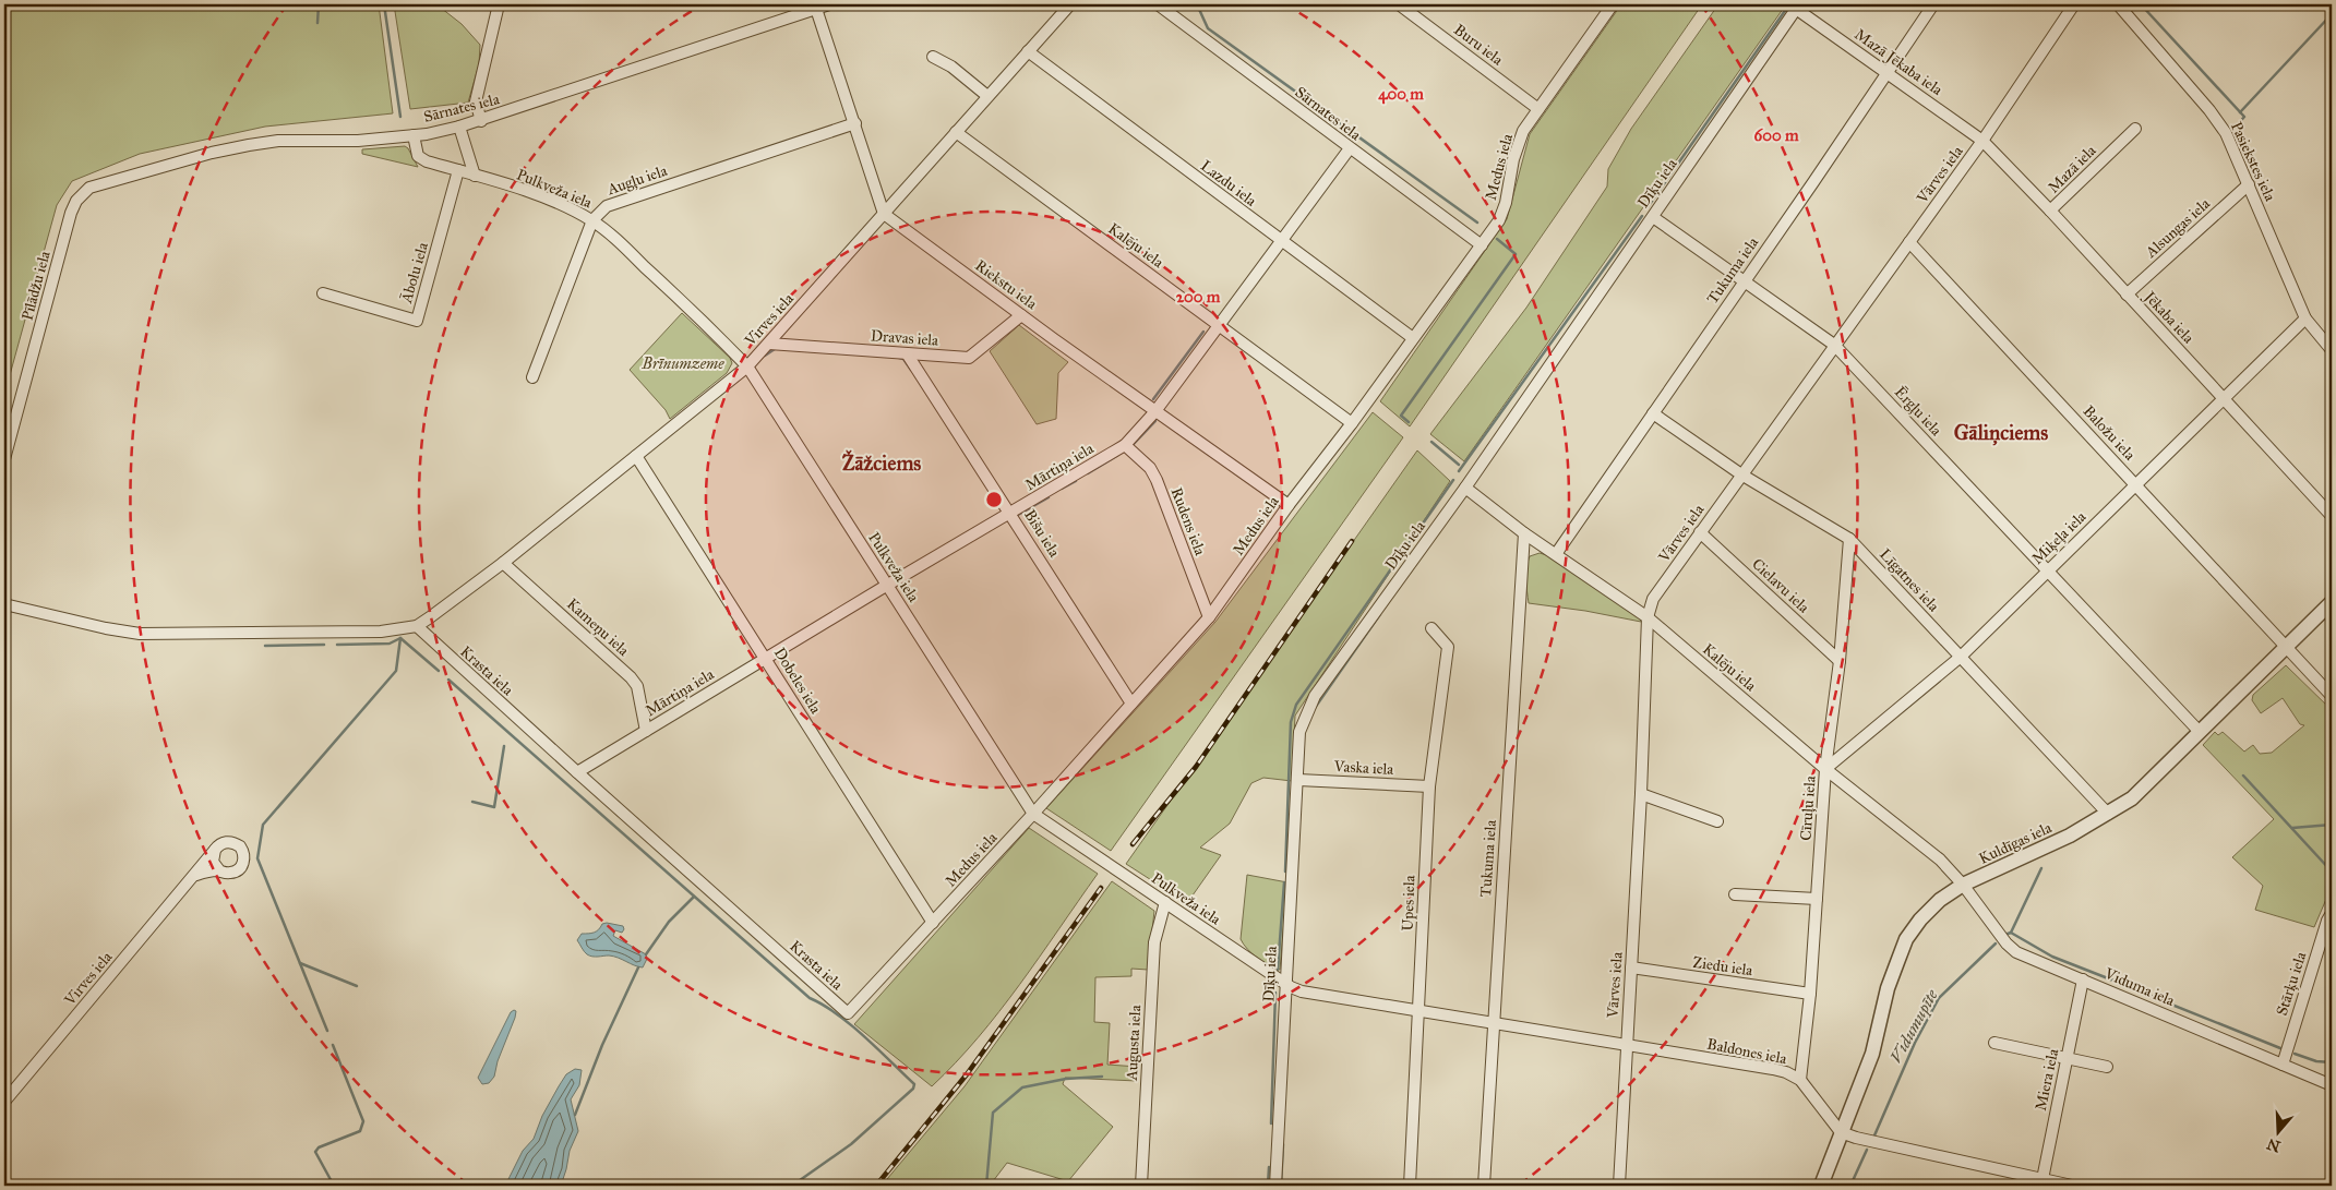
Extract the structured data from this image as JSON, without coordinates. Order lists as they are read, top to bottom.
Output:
{
  "streets": {
    "street": [
      "Buru iela",
      "Mazā Jēkaba iela",
      "Sārnates iela",
      "Pasiekstes iela",
      "Medus iela",
      "Mazā iela",
      "Vārves iela",
      "Augļu iela",
      "Lazdu iela",
      "Dīķu iela",
      "Pulkveža iela",
      "Alsungas iela",
      "Kalēju iela",
      "Tukuma iela",
      "Ābolu iela",
      "Riekstu iela",
      "Pīlādžu iela",
      "Jēkaba iela",
      "Virves iela",
      "Dravas iela",
      "Ērgļu iela",
      "Baložu iela",
      "Mārtiņa iela",
      "Rudens iela",
      "Bišu iela",
      "Miķeļa iela",
      "Līgatnes iela",
      "Cielavu iela",
      "Kameņu iela",
      "Krasta iela",
      "Dobeles iela",
      "Vaska iela",
      "Cīruļu iela",
      "Kuldīgas iela",
      "Upes iela",
      "Ziedu iela",
      "Stārķu iela",
      "Viduma iela",
      "Augusta iela",
      "Baldones iela",
      "Miera iela"
    ]
  },
  "crossings": [
    ["Buru iela", "Medus iela"],
    ["Mazā Jēkaba iela", "Vārves iela"],
    ["Mazā Jēkaba iela", "Dīķu iela"],
    ["Mazā Jēkaba iela", "Tukuma iela"],
    ["Mazā Jēkaba iela", "Jēkaba iela"],
    ["Sārnates iela", "Medus iela"],
    ["Sārnates iela", "Pulkveža iela"],
    ["Sārnates iela", "Pīlādžu iela"],
    ["Sārnates iela", "Mārtiņa iela"],
    ["Pasiekstes iela", "Alsungas iela"],
    ["Pasiekstes iela", "Miķeļa iela"],
    ["Medus iela", "Lazdu iela"],
    ["Medus iela", "Pulkveža iela"],
    ["Medus iela", "Kalēju iela"],
    ["Medus iela", "Riekstu iela"],
    ["Medus iela", "Rudens iela"],
    ["Medus iela", "Bišu iela"],
    ["Medus iela", "Krasta iela"],
    ["Medus iela", "Dobeles iela"],
    ["Mazā iela", "Jēkaba iela"],
    ["Vārves iela", "Kalēju iela"],
    ["Vārves iela", "Jēkaba iela"],
    ["Vārves iela", "Ērgļu iela"],
    ["Vārves iela", "Baložu iela"],
    ["Vārves iela", "Līgatnes iela"],
    ["Vārves iela", "Cielavu iela"],
    ["Vārves iela", "Ziedu iela"],
    ["Vārves iela", "Baldones iela"],
    ["Augļu iela", "Pulkveža iela"],
    ["Lazdu iela", "Virves iela"],
    ["Lazdu iela", "Mārtiņa iela"],
    ["Dīķu iela", "Pulkveža iela"],
    ["Dīķu iela", "Kalēju iela"],
    ["Dīķu iela", "Ērgļu iela"],
    ["Dīķu iela", "Vaska iela"],
    ["Pulkveža iela", "Ābolu iela"],
    ["Pulkveža iela", "Virves iela"],
    ["Pulkveža iela", "Mārtiņa iela"],
    ["Pulkveža iela", "Upes iela"],
    ["Pulkveža iela", "Augusta iela"],
    ["Pulkveža iela", "Baldones iela"],
    ["Alsungas iela", "Jēkaba iela"],
    ["Kalēju iela", "Tukuma iela"],
    ["Kalēju iela", "Virves iela"],
    ["Kalēju iela", "Mārtiņa iela"],
    ["Kalēju iela", "Miķeļa iela"],
    ["Kalēju iela", "Cīruļu iela"],
    ["Kalēju iela", "Kuldīgas iela"],
    ["Kalēju iela", "Viduma iela"],
    ["Tukuma iela", "Ērgļu iela"],
    ["Tukuma iela", "Līgatnes iela"],
    ["Tukuma iela", "Baldones iela"],
    ["Riekstu iela", "Virves iela"],
    ["Riekstu iela", "Dravas iela"],
    ["Riekstu iela", "Mārtiņa iela"],
    ["Jēkaba iela", "Miķeļa iela"],
    ["Virves iela", "Dravas iela"],
    ["Virves iela", "Kameņu iela"],
    ["Virves iela", "Krasta iela"],
    ["Virves iela", "Dobeles iela"],
    ["Dravas iela", "Bišu iela"],
    ["Ērgļu iela", "Miķeļa iela"],
    ["Ērgļu iela", "Kuldīgas iela"],
    ["Baložu iela", "Miķeļa iela"],
    ["Baložu iela", "Kuldīgas iela"],
    ["Mārtiņa iela", "Rudens iela"],
    ["Mārtiņa iela", "Bišu iela"],
    ["Mārtiņa iela", "Kameņu iela"],
    ["Mārtiņa iela", "Krasta iela"],
    ["Mārtiņa iela", "Dobeles iela"],
    ["Miķeļa iela", "Līgatnes iela"],
    ["Miķeļa iela", "Cīruļu iela"],
    ["Līgatnes iela", "Cīruļu iela"],
    ["Līgatnes iela", "Kuldīgas iela"],
    ["Cielavu iela", "Cīruļu iela"],
    ["Vaska iela", "Upes iela"],
    ["Cīruļu iela", "Ziedu iela"],
    ["Cīruļu iela", "Baldones iela"],
    ["Kuldīgas iela", "Viduma iela"],
    ["Kuldīgas iela", "Baldones iela"],
    ["Upes iela", "Baldones iela"],
    ["Stārķu iela", "Viduma iela"],
    ["Viduma iela", "Miera iela"]
  ],
  "districts": ["Gāliņciems", "Žāžciems"],
  "water": ["Vidumupīte"],
  "parks": ["Brīnumzeme"],
  "north": "bottom",
  "rings": ["400 m", "600 m", "200 m"]
}
